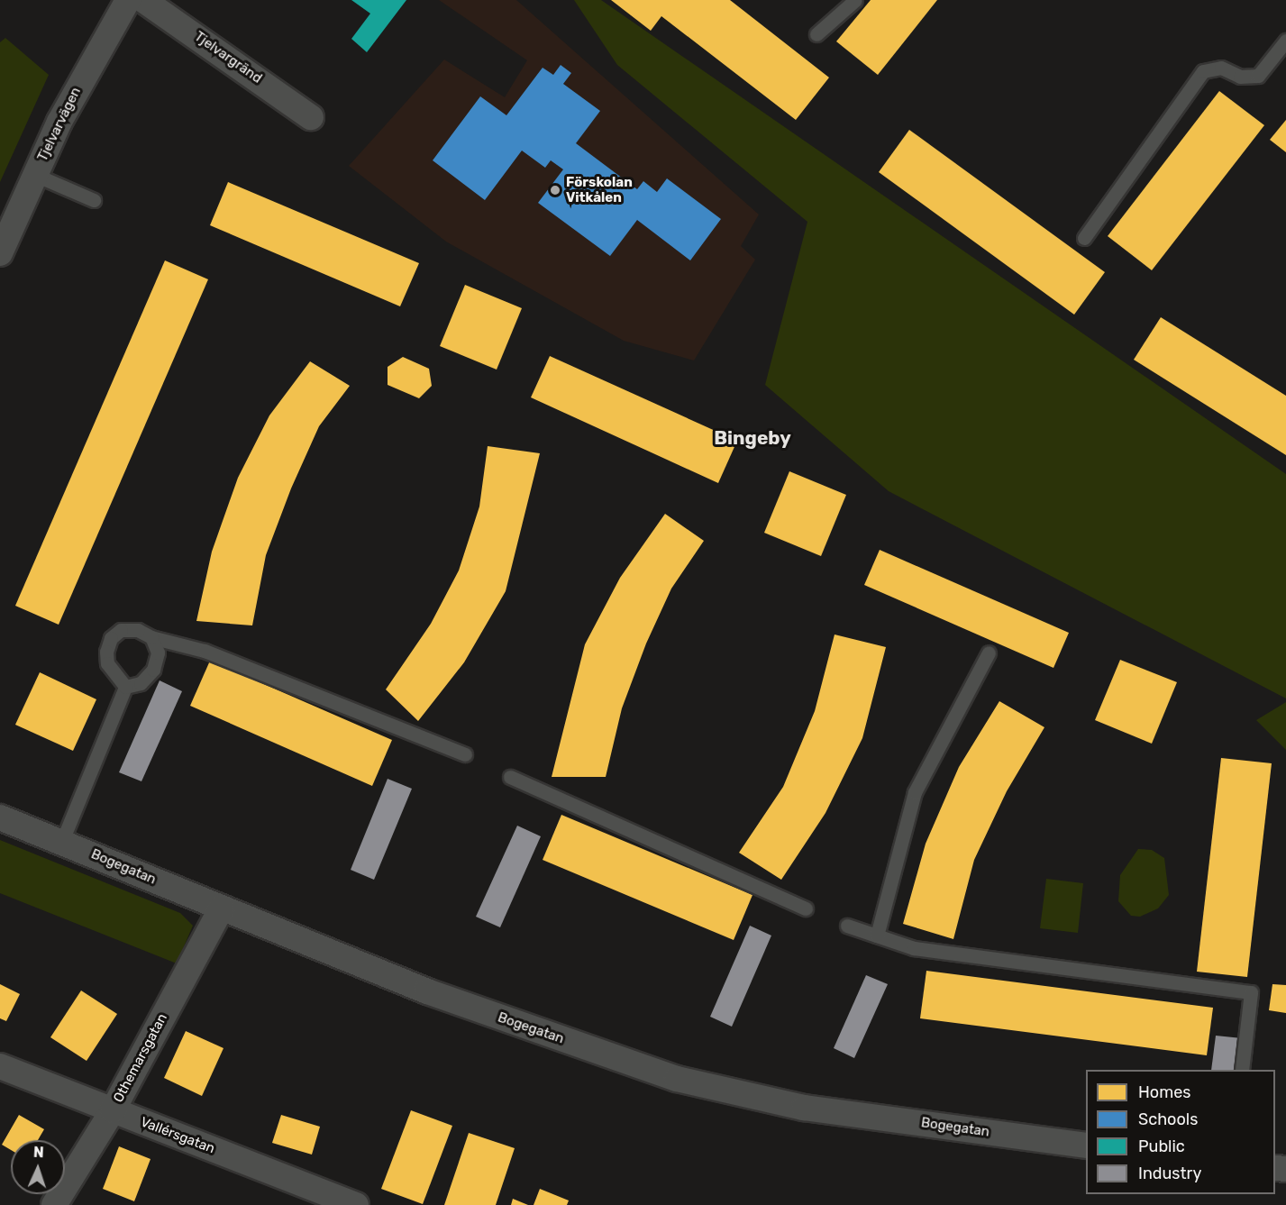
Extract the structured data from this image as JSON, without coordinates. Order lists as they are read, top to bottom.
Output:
{
  "streets": {
    "street": [
      "Tjelvargränd",
      "Tjelvarvägen",
      "Bogegatan",
      "Othemarsgatan",
      "Vallérsgatan"
    ]
  },
  "crossings": [
    ["Bogegatan", "Othemarsgatan"],
    ["Othemarsgatan", "Vallérsgatan"]
  ],
  "districts": ["Bingeby"],
  "places": ["Förskolan Vitkålen"],
  "legend": [
    "Homes",
    "Schools",
    "Public",
    "Industry"
  ],
  "north": "top"
}
